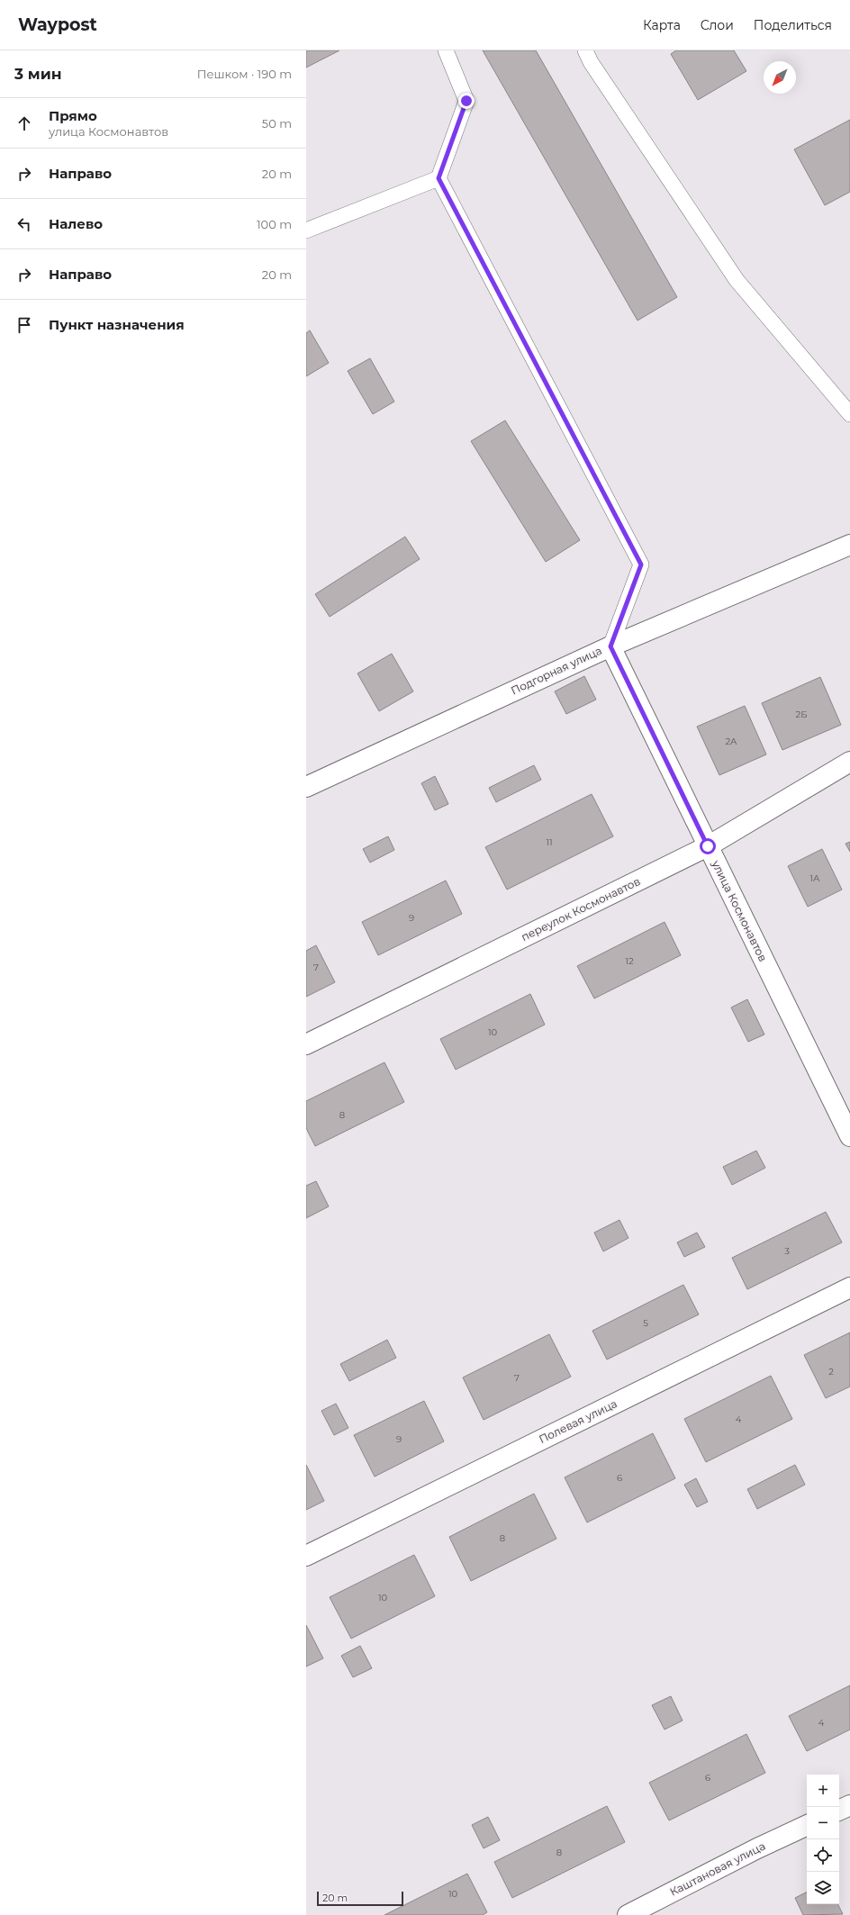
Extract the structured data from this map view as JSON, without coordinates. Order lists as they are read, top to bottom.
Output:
{
  "streets": {
    "street": [
      "Подгорная улица",
      "переулок Космонавтов",
      "улица Космонавтов",
      "Полевая улица",
      "Каштановая улица"
    ]
  },
  "crossings": [
    ["Подгорная улица", "улица Космонавтов"],
    ["переулок Космонавтов", "улица Космонавтов"]
  ],
  "house_numbers": [
    "2Б",
    "2А",
    "11",
    "1А",
    "9",
    "12",
    "7",
    "10",
    "8",
    "3",
    "5",
    "2",
    "7",
    "4",
    "9",
    "6",
    "8",
    "10",
    "4",
    "6",
    "8",
    "10"
  ],
  "scale_bar": "20 m",
  "north": "bottom left",
  "page": {
    "header": "Waypost",
    "nav": ["Карта", "Слои", "Поделиться"],
    "heading": ["3 мин", "Пешком · 190 m"],
    "list": [
      ["Прямо", "улица Космонавтов", "50 m"],
      ["Направо", "20 m"],
      ["Налево", "100 m"],
      ["Направо", "20 m"],
      "Пункт назначения"
    ],
    "map_buttons": ["+", "−"],
    "scale": "20 m"
  }
}
